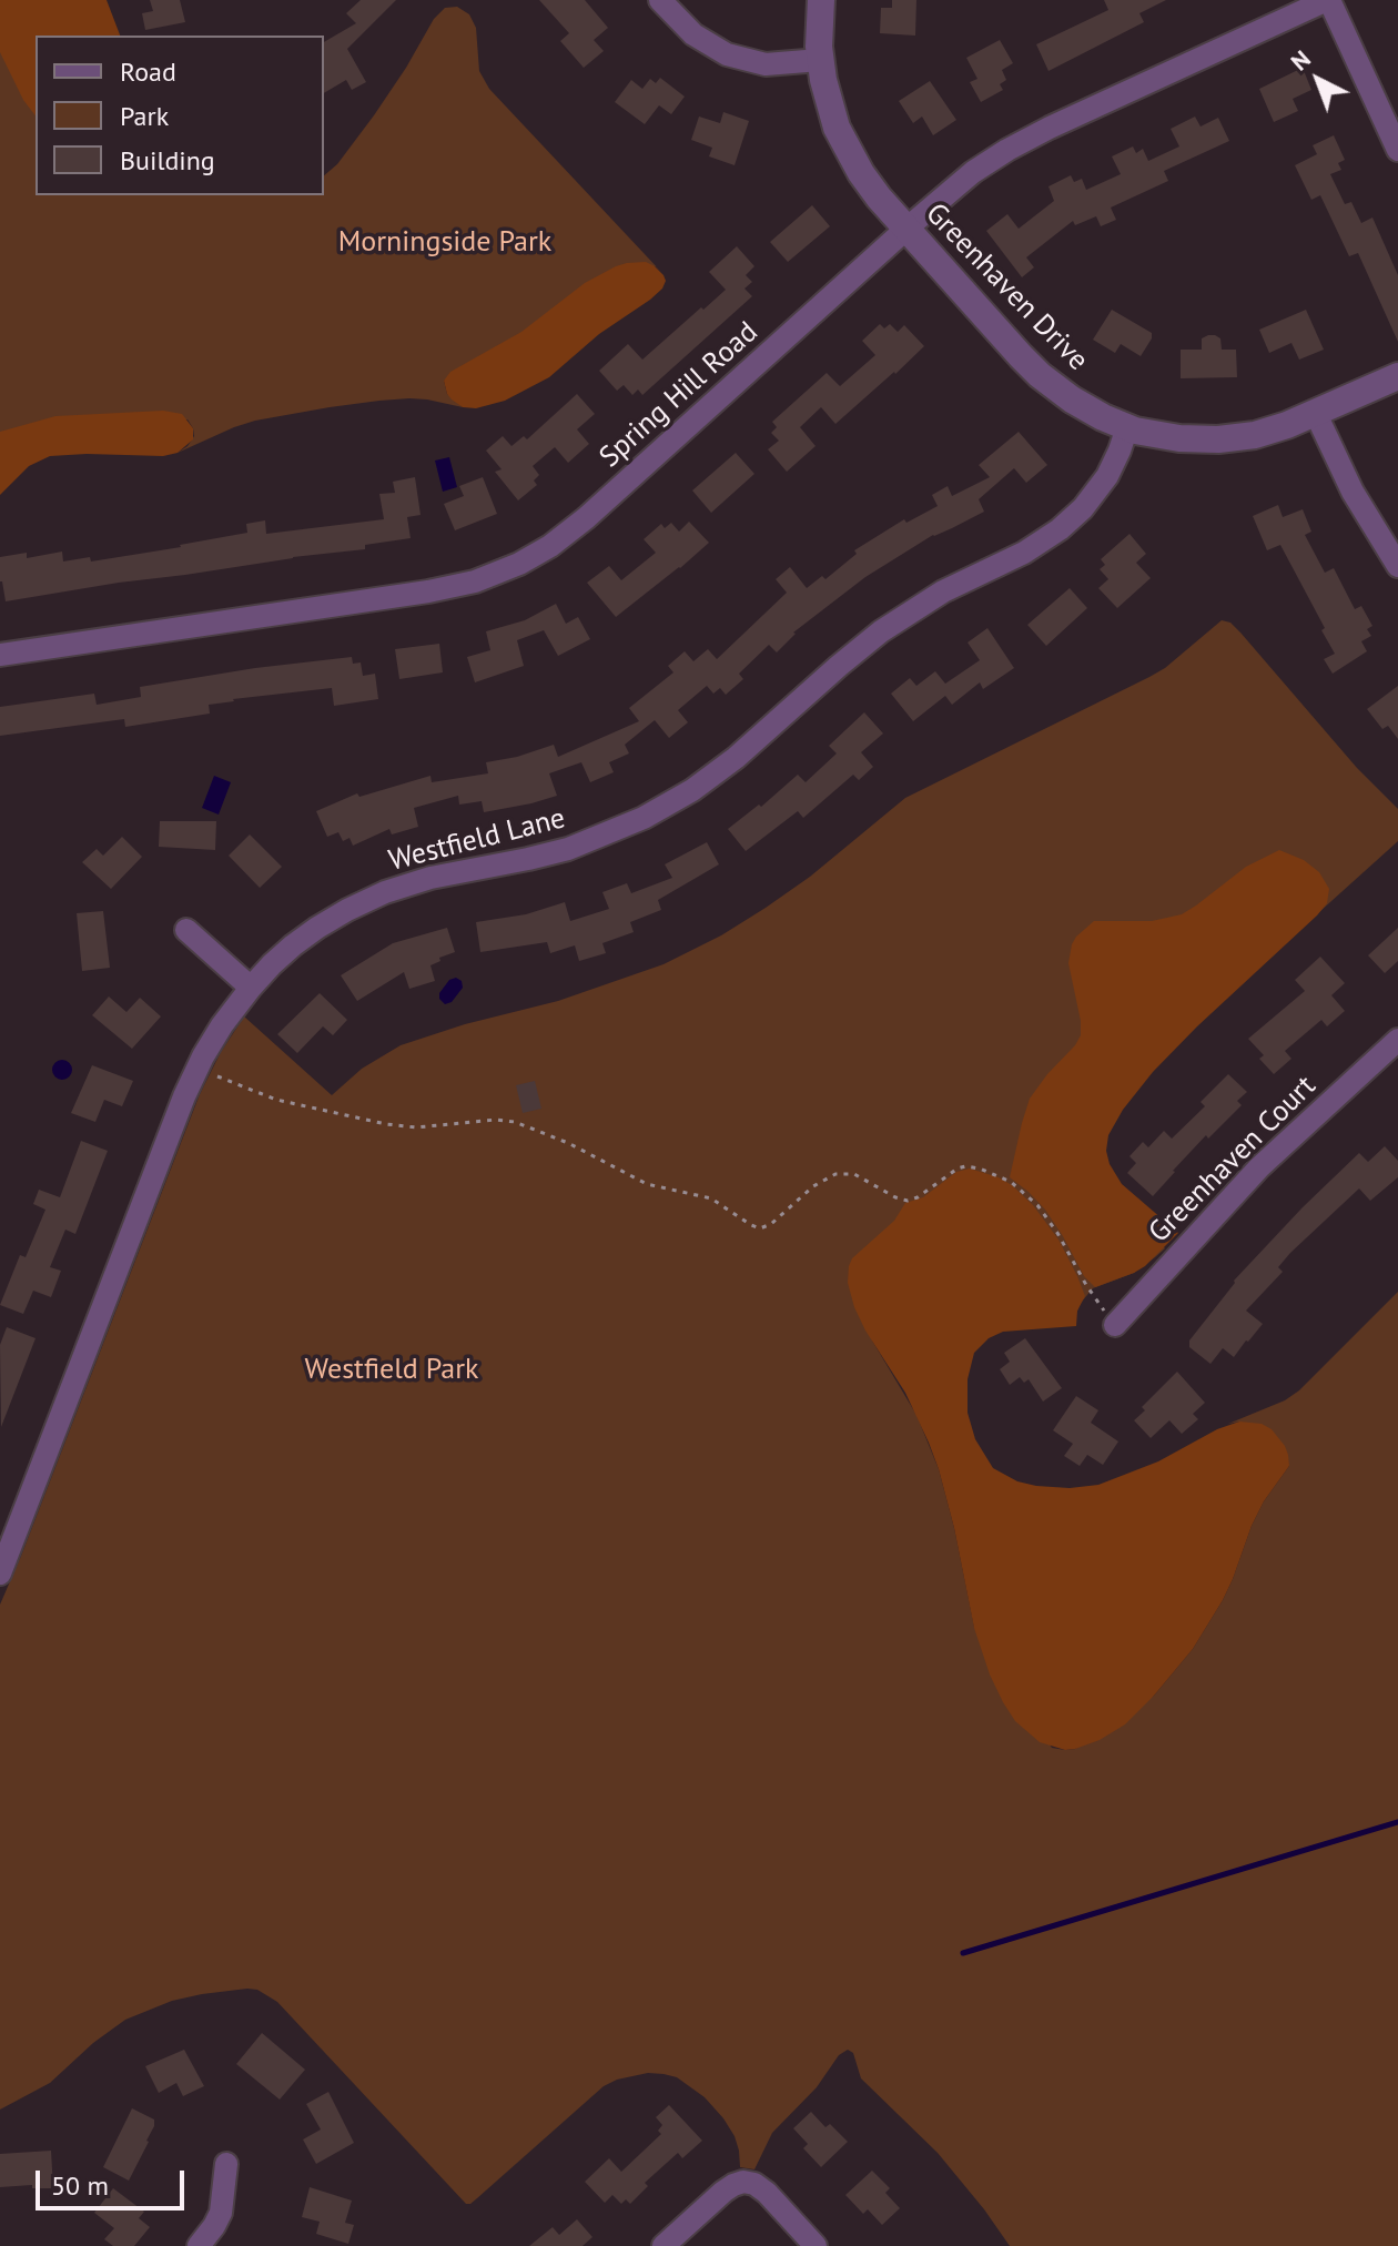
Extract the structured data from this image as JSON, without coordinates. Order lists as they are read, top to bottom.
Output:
{
  "streets": {
    "street": [
      "Greenhaven Drive",
      "Spring Hill Road",
      "Westfield Lane",
      "Greenhaven Court"
    ]
  },
  "crossings": [
    ["Greenhaven Drive", "Spring Hill Road"],
    ["Greenhaven Drive", "Westfield Lane"]
  ],
  "parks": ["Morningside Park", "Westfield Park"],
  "legend": ["Road", "Park", "Building"],
  "scale_bar": "50 m",
  "north": "top left"
}
